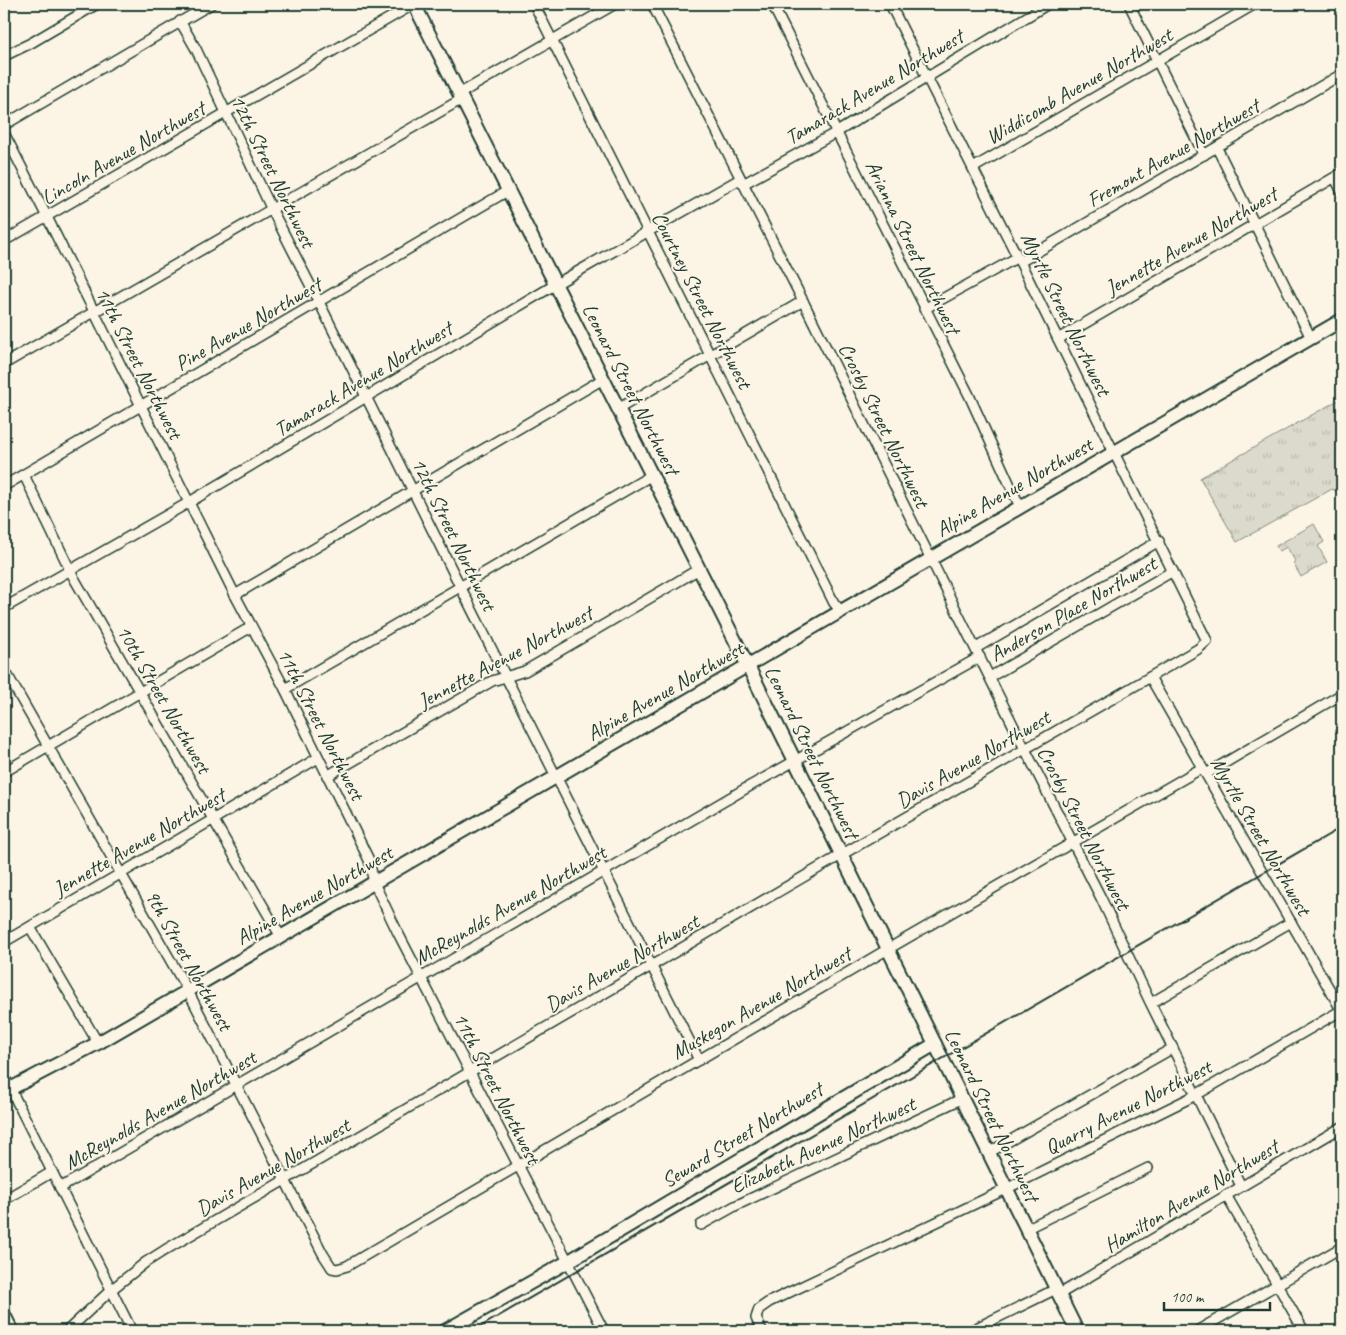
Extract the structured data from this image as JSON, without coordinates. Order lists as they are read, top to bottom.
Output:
{
  "streets": {
    "main road": ["Leonard Street Northwest", "Alpine Avenue Northwest", "Seward Street Northwest"],
    "street": [
      "Widdicomb Avenue Northwest",
      "Tamarack Avenue Northwest",
      "Lincoln Avenue Northwest",
      "Fremont Avenue Northwest",
      "12th Street Northwest",
      "Jennette Avenue Northwest",
      "Arianna Street Northwest",
      "Courtney Street Northwest",
      "Myrtle Street Northwest",
      "Pine Avenue Northwest",
      "11th Street Northwest",
      "Crosby Street Northwest",
      "Anderson Place Northwest",
      "10th Street Northwest",
      "Davis Avenue Northwest",
      "McReynolds Avenue Northwest",
      "9th Street Northwest",
      "Muskegon Avenue Northwest",
      "Quarry Avenue Northwest",
      "Elizabeth Avenue Northwest",
      "Hamilton Avenue Northwest"
    ]
  },
  "crossings": [
    ["Widdicomb Avenue Northwest", "Myrtle Street Northwest"],
    ["Tamarack Avenue Northwest", "12th Street Northwest"],
    ["Tamarack Avenue Northwest", "Arianna Street Northwest"],
    ["Tamarack Avenue Northwest", "Courtney Street Northwest"],
    ["Tamarack Avenue Northwest", "Myrtle Street Northwest"],
    ["Tamarack Avenue Northwest", "11th Street Northwest"],
    ["Tamarack Avenue Northwest", "Leonard Street Northwest"],
    ["Tamarack Avenue Northwest", "Crosby Street Northwest"],
    ["Tamarack Avenue Northwest", "10th Street Northwest"],
    ["Lincoln Avenue Northwest", "12th Street Northwest"],
    ["Lincoln Avenue Northwest", "11th Street Northwest"],
    ["Lincoln Avenue Northwest", "Leonard Street Northwest"],
    ["Fremont Avenue Northwest", "Arianna Street Northwest"],
    ["Fremont Avenue Northwest", "Myrtle Street Northwest"],
    ["12th Street Northwest", "Jennette Avenue Northwest"],
    ["12th Street Northwest", "Pine Avenue Northwest"],
    ["12th Street Northwest", "Alpine Avenue Northwest"],
    ["12th Street Northwest", "Davis Avenue Northwest"],
    ["12th Street Northwest", "McReynolds Avenue Northwest"],
    ["12th Street Northwest", "Muskegon Avenue Northwest"],
    ["Jennette Avenue Northwest", "Myrtle Street Northwest"],
    ["Jennette Avenue Northwest", "11th Street Northwest"],
    ["Jennette Avenue Northwest", "Leonard Street Northwest"],
    ["Jennette Avenue Northwest", "10th Street Northwest"],
    ["Jennette Avenue Northwest", "9th Street Northwest"],
    ["Arianna Street Northwest", "Alpine Avenue Northwest"],
    ["Courtney Street Northwest", "Alpine Avenue Northwest"],
    ["Myrtle Street Northwest", "Alpine Avenue Northwest"],
    ["Myrtle Street Northwest", "Anderson Place Northwest"],
    ["Myrtle Street Northwest", "Davis Avenue Northwest"],
    ["Myrtle Street Northwest", "Muskegon Avenue Northwest"],
    ["Myrtle Street Northwest", "Quarry Avenue Northwest"],
    ["Pine Avenue Northwest", "11th Street Northwest"],
    ["Pine Avenue Northwest", "Leonard Street Northwest"],
    ["Pine Avenue Northwest", "10th Street Northwest"],
    ["11th Street Northwest", "Alpine Avenue Northwest"],
    ["11th Street Northwest", "Davis Avenue Northwest"],
    ["11th Street Northwest", "McReynolds Avenue Northwest"],
    ["11th Street Northwest", "Muskegon Avenue Northwest"],
    ["11th Street Northwest", "Seward Street Northwest"],
    ["Leonard Street Northwest", "Alpine Avenue Northwest"],
    ["Leonard Street Northwest", "Davis Avenue Northwest"],
    ["Leonard Street Northwest", "McReynolds Avenue Northwest"],
    ["Leonard Street Northwest", "Muskegon Avenue Northwest"],
    ["Leonard Street Northwest", "Quarry Avenue Northwest"],
    ["Leonard Street Northwest", "Seward Street Northwest"],
    ["Leonard Street Northwest", "Elizabeth Avenue Northwest"],
    ["Leonard Street Northwest", "Hamilton Avenue Northwest"],
    ["Crosby Street Northwest", "Alpine Avenue Northwest"],
    ["Crosby Street Northwest", "Anderson Place Northwest"],
    ["Crosby Street Northwest", "Davis Avenue Northwest"],
    ["Crosby Street Northwest", "McReynolds Avenue Northwest"],
    ["Crosby Street Northwest", "Muskegon Avenue Northwest"],
    ["Crosby Street Northwest", "Quarry Avenue Northwest"],
    ["Crosby Street Northwest", "Hamilton Avenue Northwest"],
    ["Alpine Avenue Northwest", "10th Street Northwest"],
    ["Alpine Avenue Northwest", "9th Street Northwest"],
    ["Davis Avenue Northwest", "9th Street Northwest"],
    ["McReynolds Avenue Northwest", "9th Street Northwest"],
    ["9th Street Northwest", "Muskegon Avenue Northwest"]
  ],
  "scale_bar": "100 m"
}
